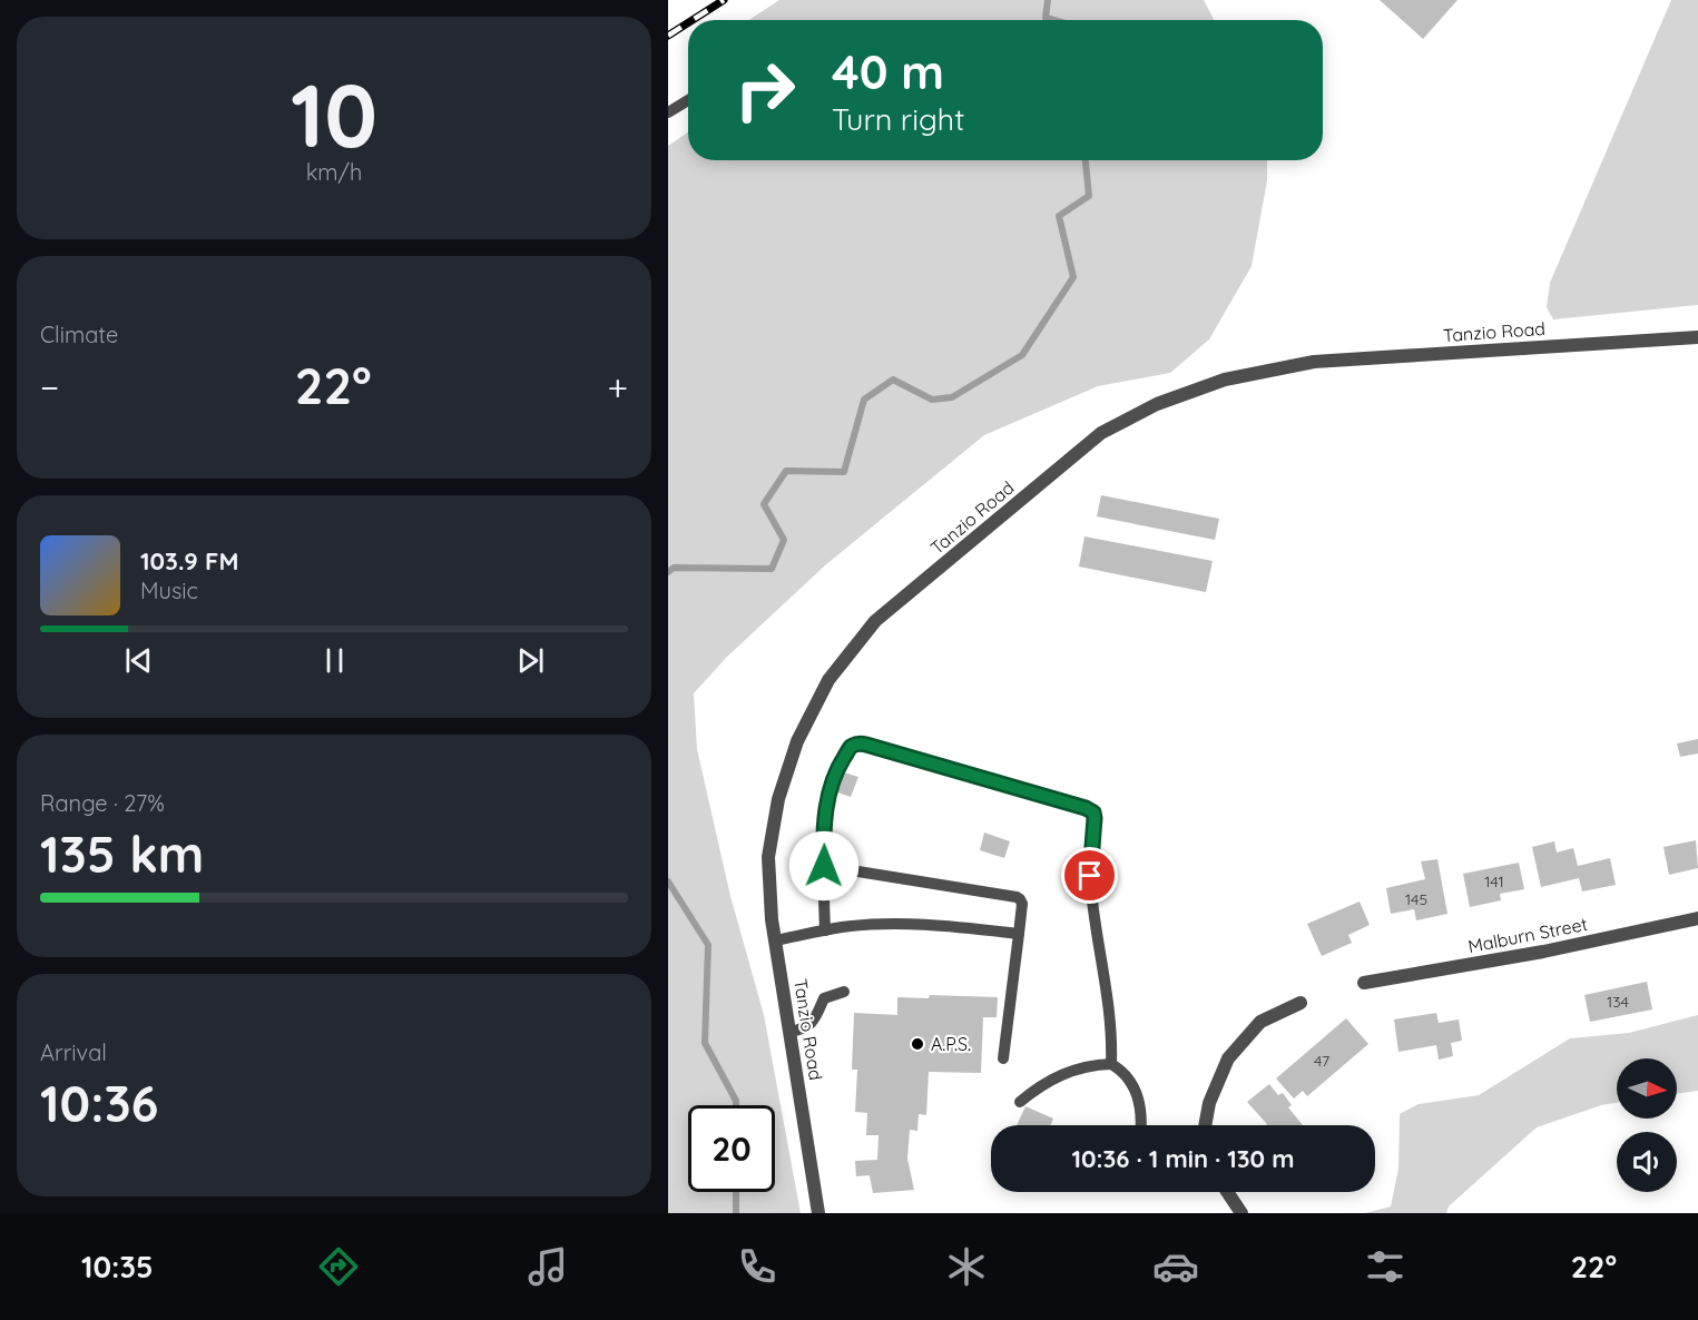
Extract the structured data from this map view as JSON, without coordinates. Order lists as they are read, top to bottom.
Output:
{
  "streets": {
    "street": ["Tanzio Road", "Malburn Street"]
  },
  "places": ["A.P.S."],
  "house_numbers": [
    "141",
    "145",
    "134",
    "47"
  ],
  "north": "right",
  "page": {
    "tile": [
      ["10", "km/h"],
      "Climate",
      ["Range · 27%", "135 km"],
      ["Arrival", "10:36"]
    ],
    "turn": ["40 m", "Turn right"],
    "heat": ["−", "22°", "+"],
    "song": ["103.9 FM", "Music"],
    "limit": "20",
    "trip": "10:36 · 1 min · 130 m",
    "tabs": ["10:35", "22°"]
  }
}
